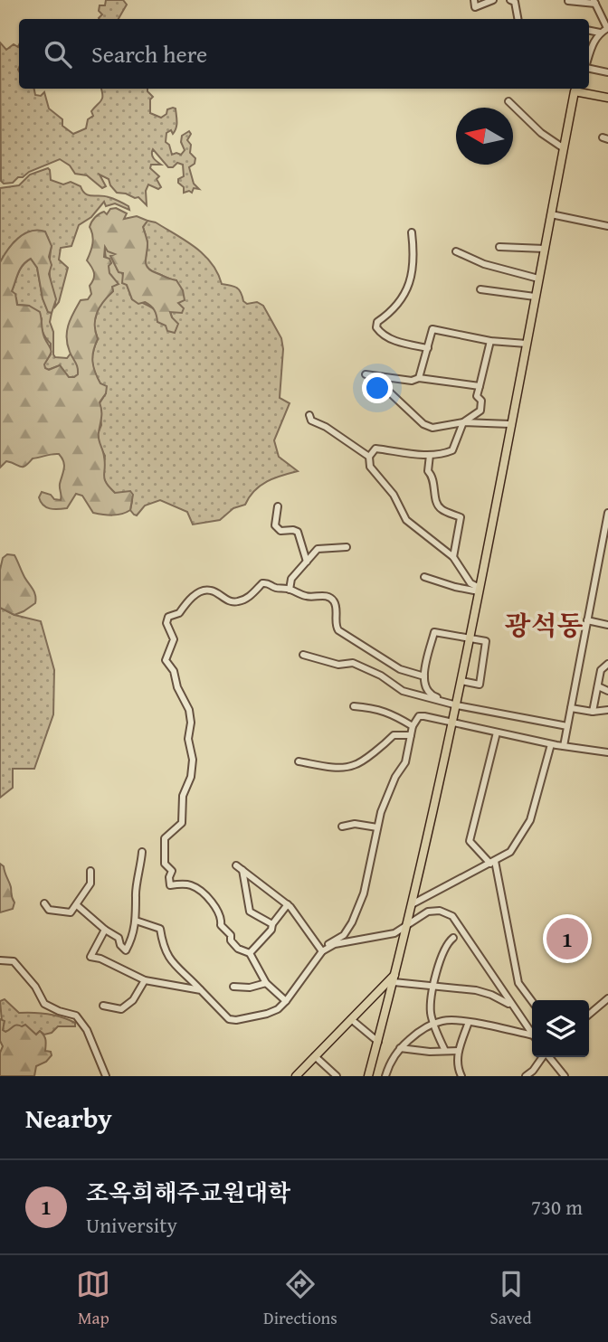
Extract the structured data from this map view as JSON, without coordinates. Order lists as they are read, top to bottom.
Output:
{
  "districts": ["광석동"],
  "north": "left",
  "page": {
    "search": "Search here",
    "pins": "1",
    "heading": "Nearby",
    "list": [
      {
        "mark": "1",
        "name": "조옥희해주교원대학",
        "note": "University",
        "value": "730 m"
      }
    ],
    "nav": ["Map", "Directions", "Saved"]
  }
}
